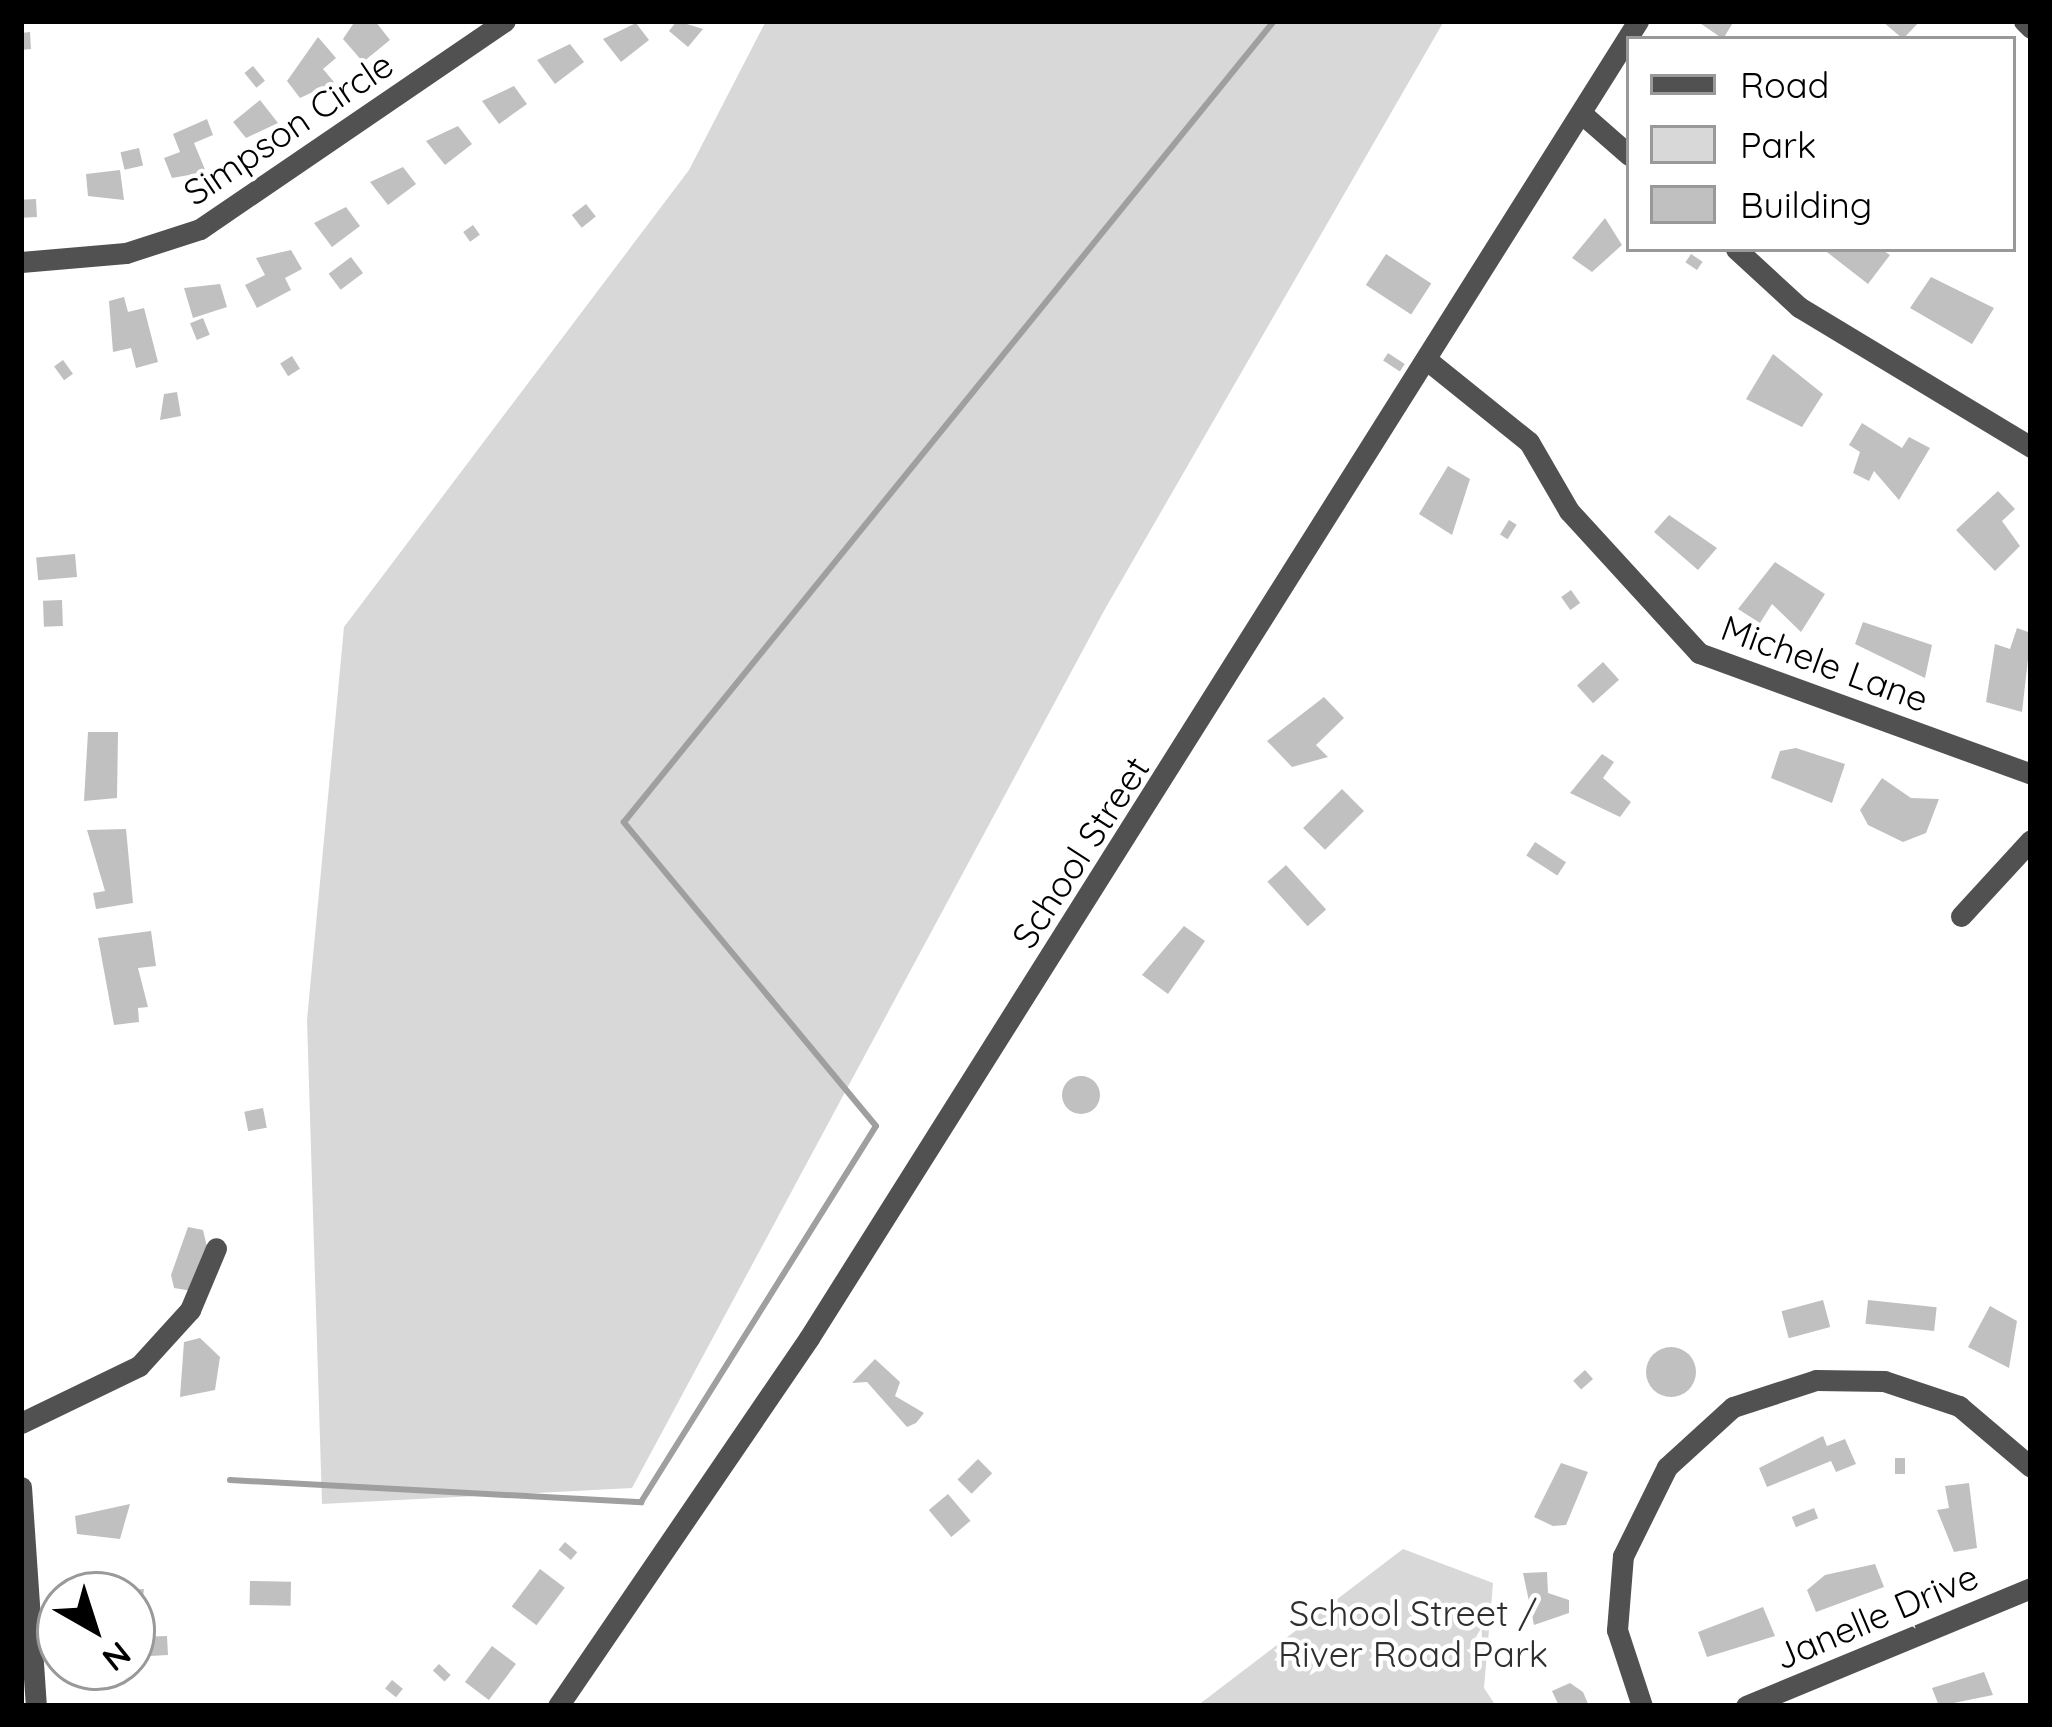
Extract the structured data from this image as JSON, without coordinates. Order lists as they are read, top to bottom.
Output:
{
  "streets": {
    "street": [
      "Simpson Circle",
      "Michele Lane",
      "School Street",
      "Janelle Drive"
    ]
  },
  "crossings": [
    ["Michele Lane", "School Street"]
  ],
  "parks": ["School Street / River Road Park"],
  "legend": ["Road", "Park", "Building"],
  "north": "bottom right"
}
